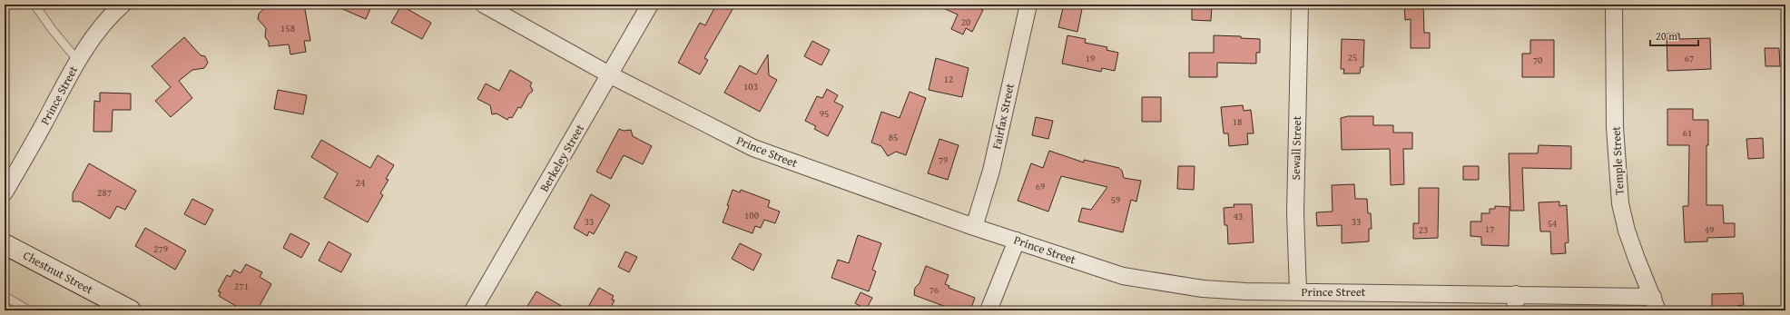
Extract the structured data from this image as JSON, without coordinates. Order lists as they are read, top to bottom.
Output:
{
  "streets": {
    "main road": ["Chestnut Street"],
    "street": [
      "Prince Street",
      "Fairfax Street",
      "Sewall Street",
      "Berkeley Street",
      "Temple Street"
    ]
  },
  "crossings": [
    ["Prince Street", "Fairfax Street"],
    ["Prince Street", "Sewall Street"],
    ["Prince Street", "Berkeley Street"],
    ["Prince Street", "Temple Street"]
  ],
  "house_numbers": [
    "20",
    "158",
    "25",
    "19",
    "67",
    "70",
    "12",
    "103",
    "95",
    "18",
    "61",
    "85",
    "79",
    "24",
    "69",
    "287",
    "59",
    "100",
    "43",
    "33",
    "33",
    "54",
    "17",
    "23",
    "49",
    "279",
    "271",
    "76"
  ],
  "scale_bar": "20 m"
}
